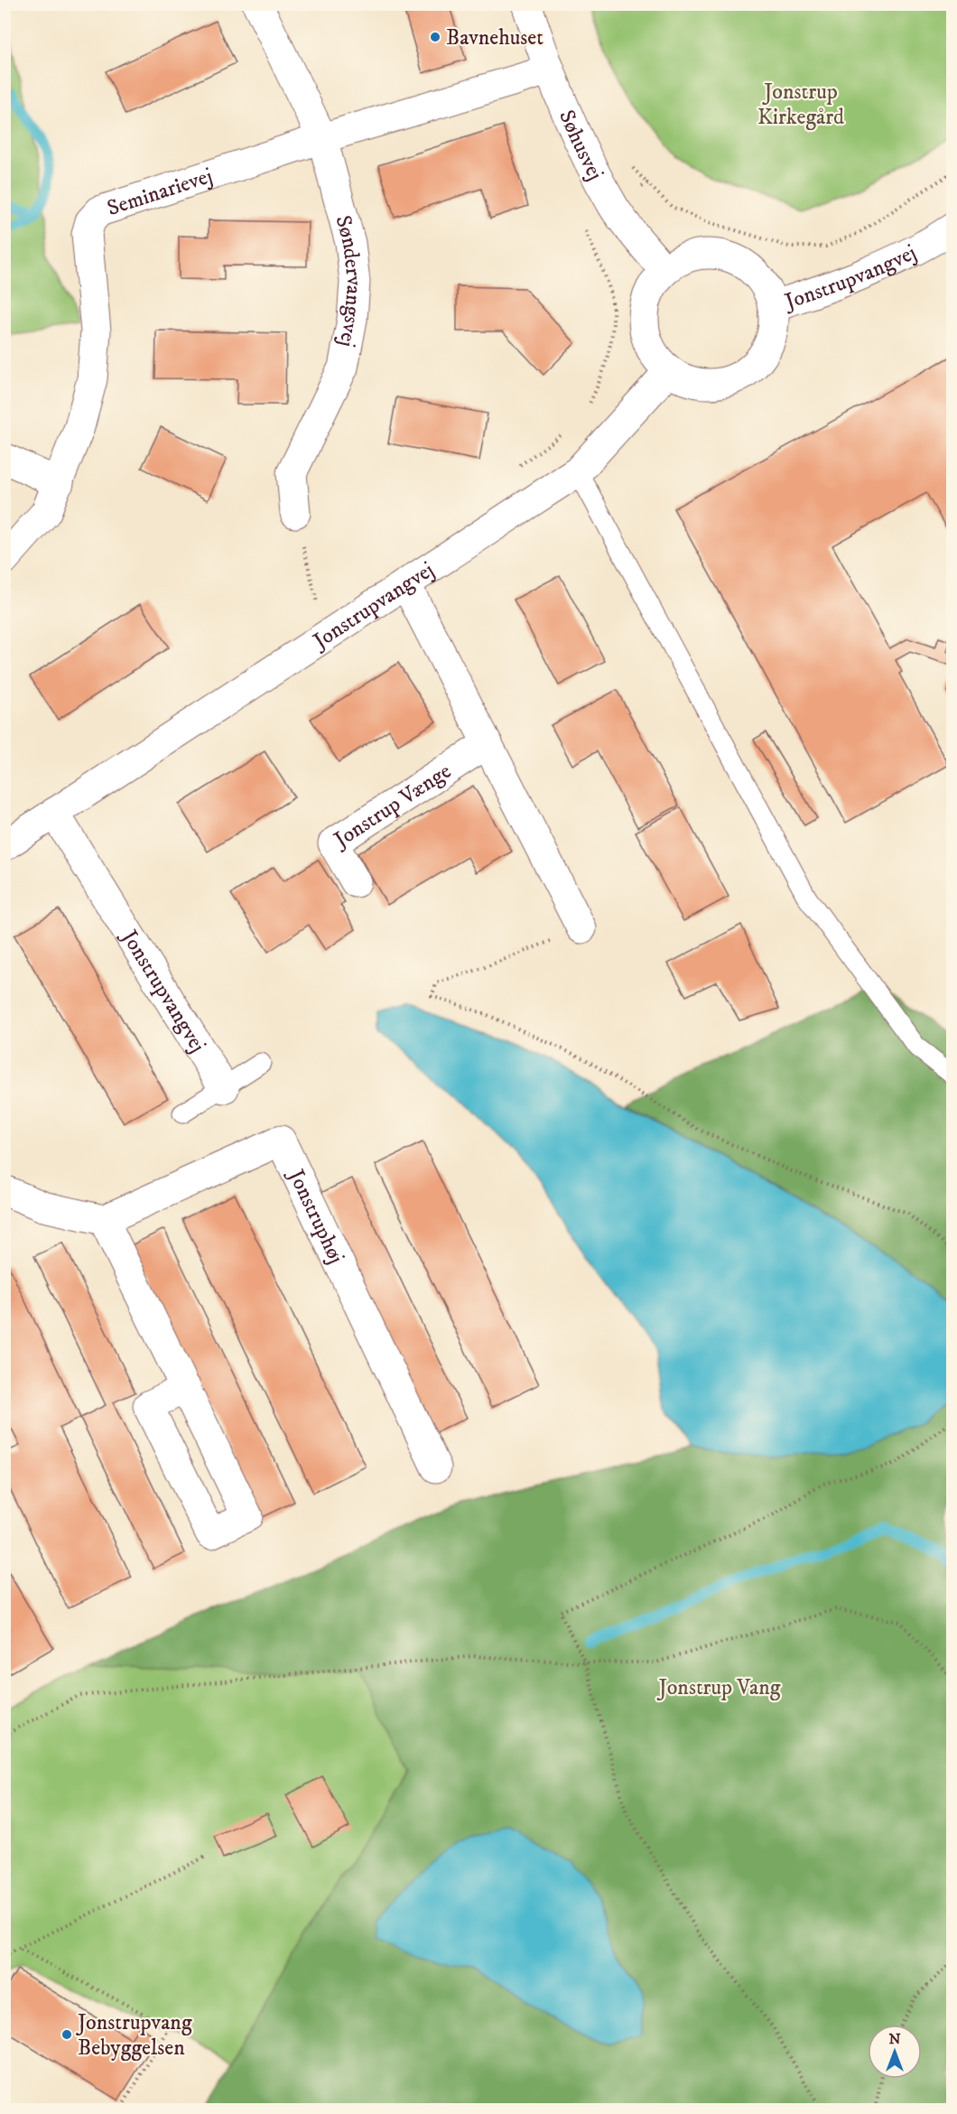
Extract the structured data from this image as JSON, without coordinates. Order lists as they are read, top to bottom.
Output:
{
  "streets": {
    "street": [
      "Søhusvej",
      "Seminarievej",
      "Jonstrupvangvej",
      "Søndervangsvej",
      "Jonstrup Vænge",
      "Jonstruphøj"
    ]
  },
  "crossings": [
    ["Søhusvej", "Seminarievej"],
    ["Søhusvej", "Jonstrupvangvej"],
    ["Seminarievej", "Søndervangsvej"]
  ],
  "parks": ["Jonstrup Kirkegård", "Jonstrup Vang"],
  "places": ["Bavnehuset", "Jonstrupvang Bebyggelsen"],
  "north": "top"
}
